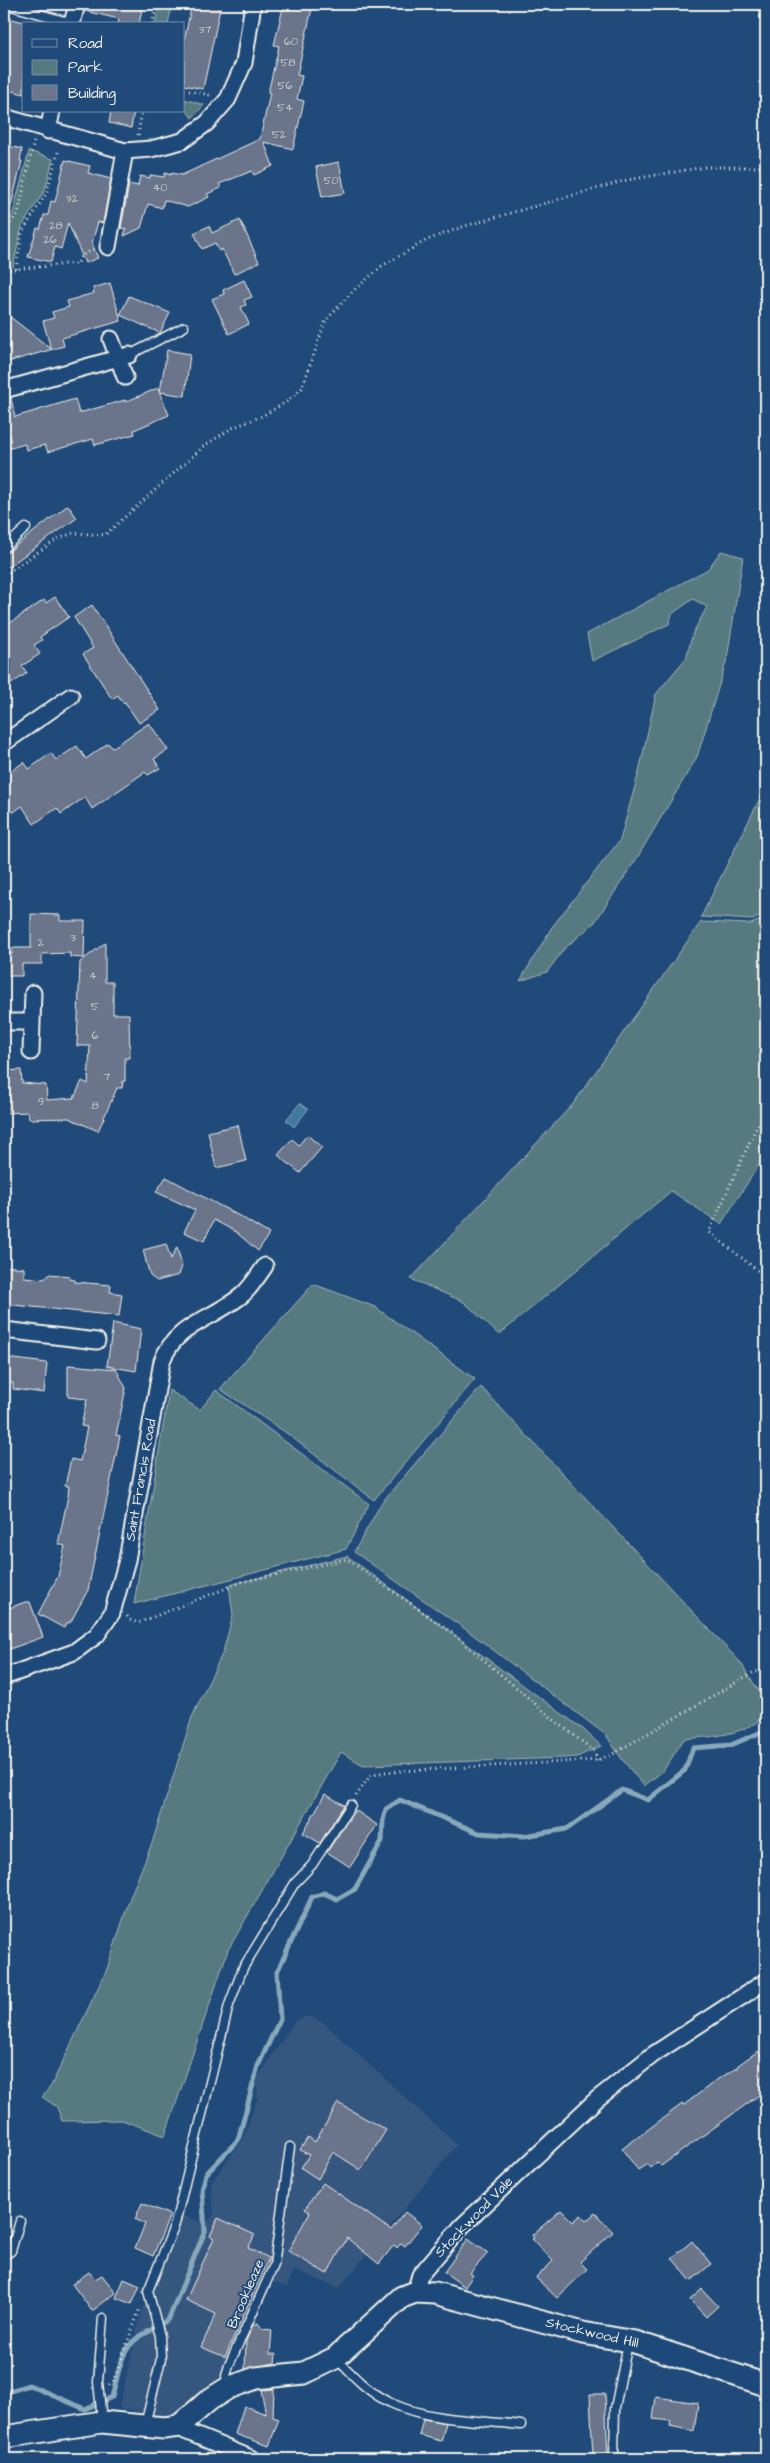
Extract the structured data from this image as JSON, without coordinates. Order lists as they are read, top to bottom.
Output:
{
  "streets": {
    "street": ["Saint Francis Road", "Stockwood Vale", "Stockwood Hill"],
    "lane": ["Brookleaze"]
  },
  "crossings": [
    ["Stockwood Vale", "Stockwood Hill"]
  ],
  "house_numbers": [
    "37",
    "60",
    "58",
    "56",
    "54",
    "52",
    "50",
    "40",
    "32",
    "28",
    "26",
    "3",
    "2",
    "4",
    "5",
    "6",
    "7",
    "9",
    "8"
  ],
  "legend": ["Road", "Park", "Building"]
}
